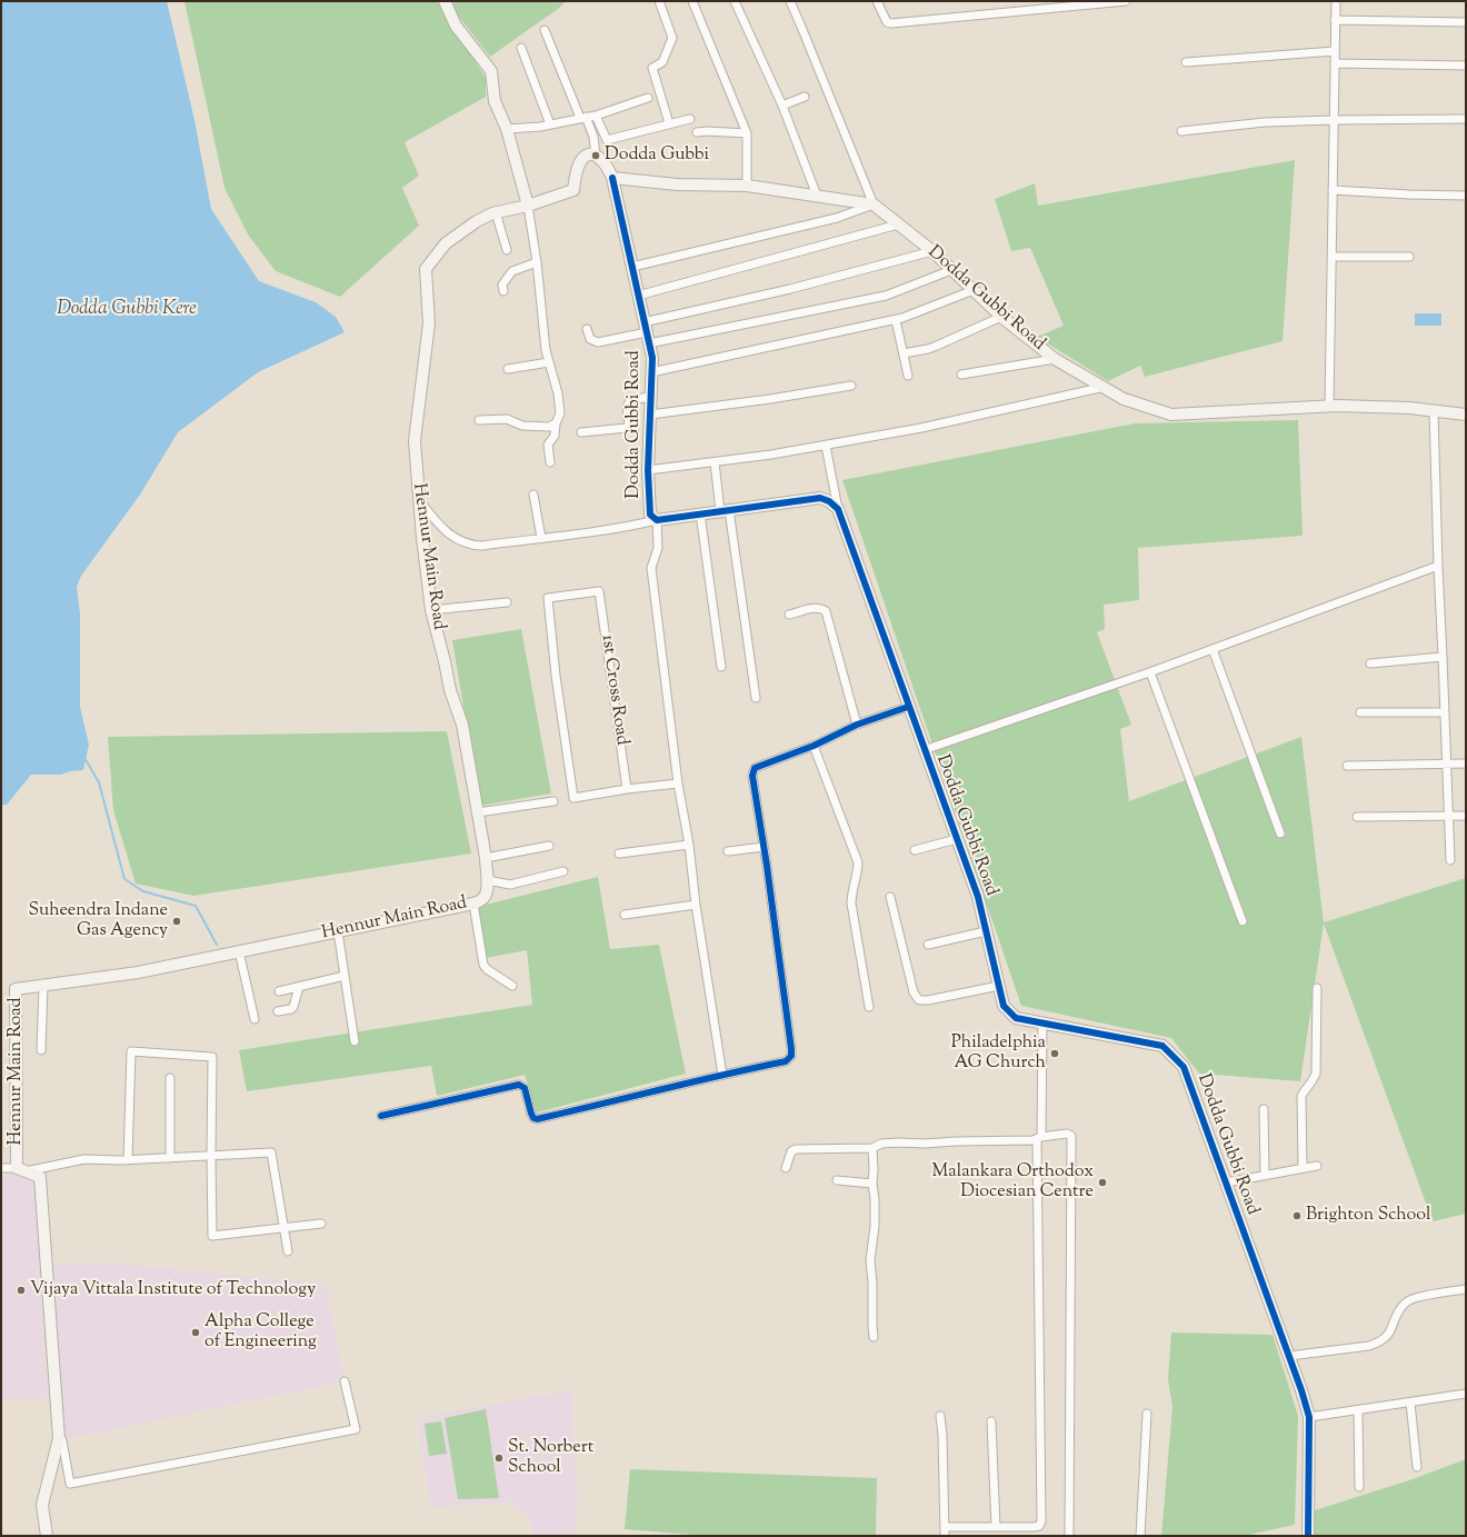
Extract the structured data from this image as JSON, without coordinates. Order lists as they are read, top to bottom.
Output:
{
  "streets": {
    "main road": ["Dodda Gubbi Road", "Hennur Main Road"],
    "street": ["1st Cross Road"]
  },
  "water": ["Dodda Gubbi Kere"],
  "places": [
    "Dodda Gubbi",
    "Suheendra Indane Gas Agency",
    "Philadelphia AG Church",
    "Malankara Orthodox Diocesian Centre",
    "Brighton School",
    "Vijaya Vittala Institute of Technology",
    "Alpha College of Engineering",
    "St. Norbert School"
  ]
}
